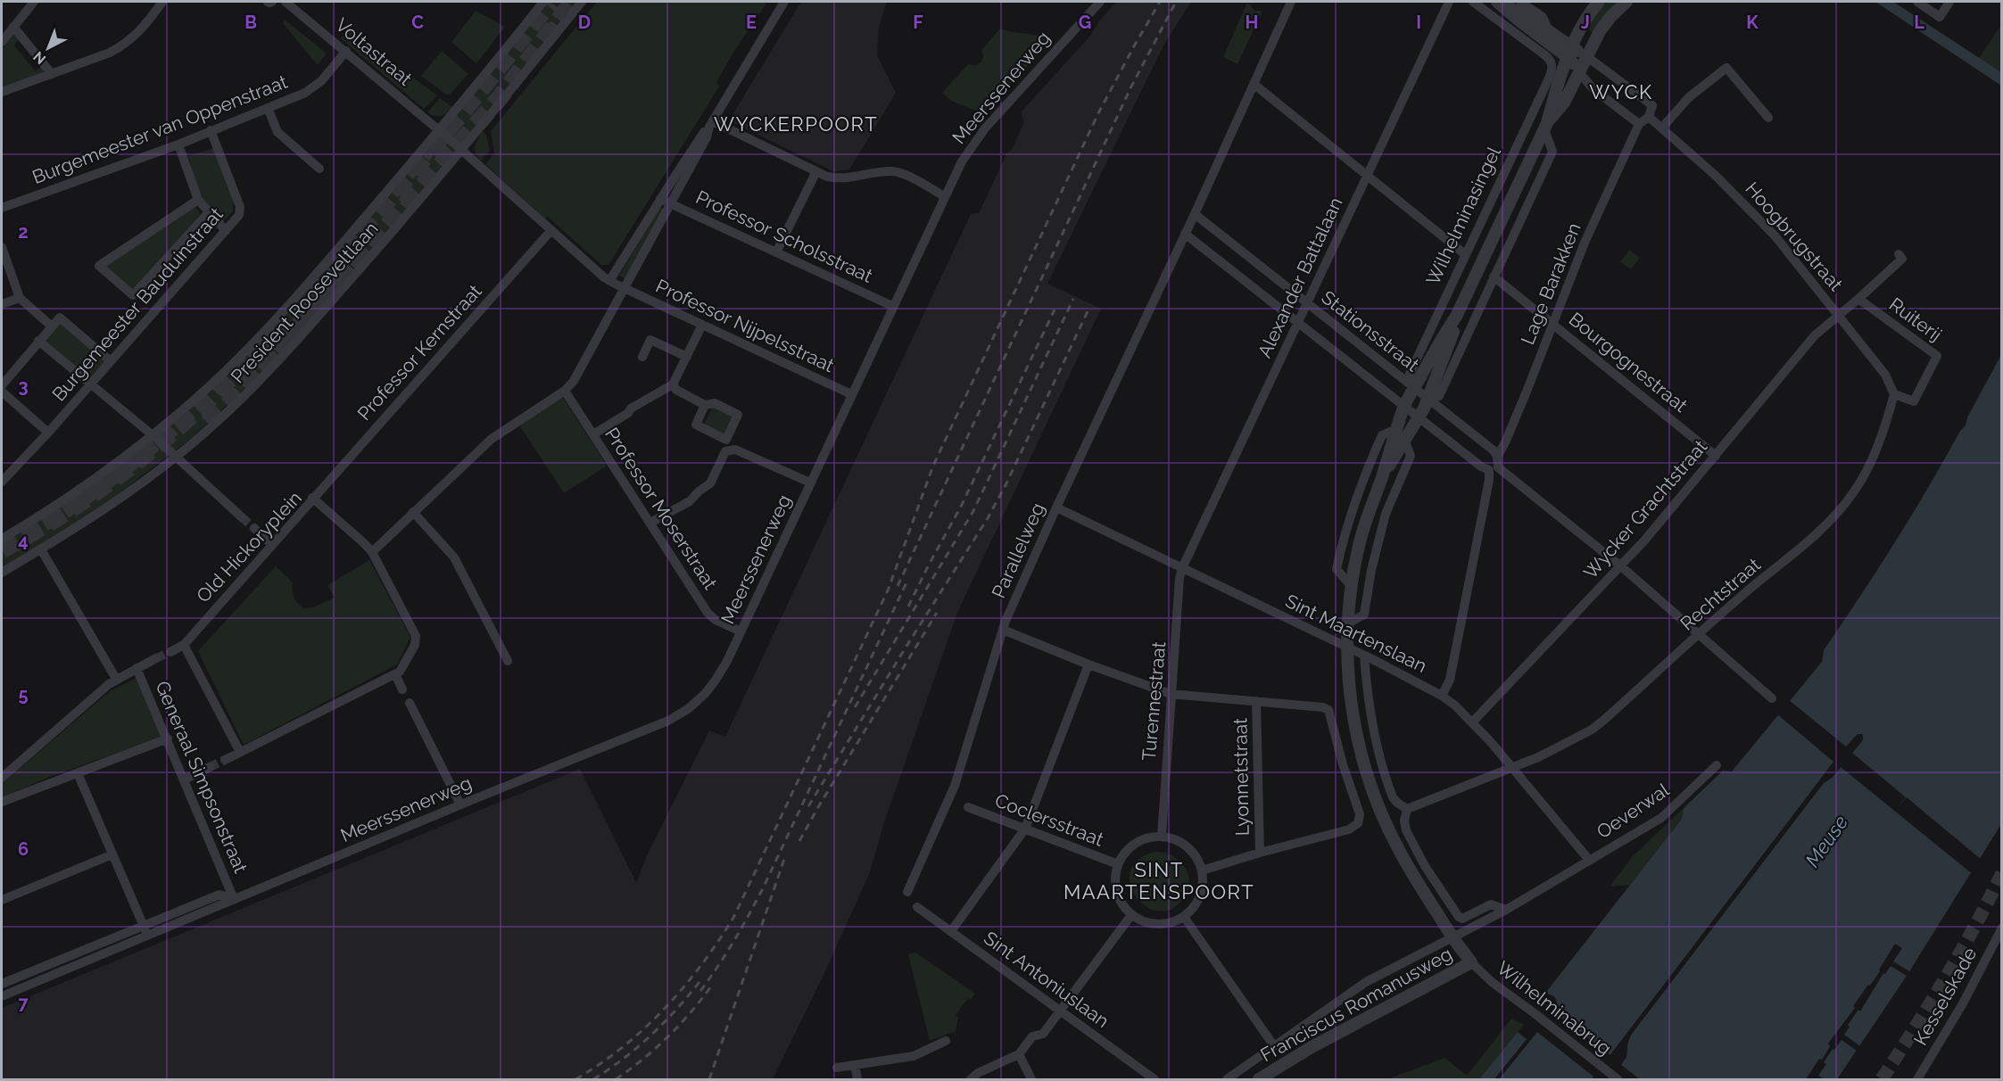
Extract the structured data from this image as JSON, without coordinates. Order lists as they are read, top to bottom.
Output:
{
  "streets": {
    "street": [
      "Voltastraat",
      "Meerssenerweg",
      "Burgemeester van Oppenstraat",
      "Wilhelminasingel",
      "Professor Scholsstraat",
      "Hoogbrugstraat",
      "Alexander Battalaan",
      "Lage Barakken",
      "President Rooseveltlaan",
      "Burgemeester Bauduinstraat",
      "Ruiterij",
      "Professor Nijpelsstraat",
      "Stationsstraat",
      "Professor Kernstraat",
      "Bourgognestraat",
      "Professor Moserstraat",
      "Wycker Grachtstraat",
      "Old Hickoryplein",
      "Parallelweg",
      "Rechtstraat",
      "Sint Maartenslaan",
      "Turennestraat",
      "Generaal Simpsonstraat",
      "Lyonnetstraat",
      "Oeverwal",
      "Coclersstraat",
      "Sint Antoniuslaan",
      "Kesselskade",
      "Franciscus Romanusweg",
      "Wilhelminabrug"
    ]
  },
  "crossings": [
    ["Voltastraat", "Burgemeester van Oppenstraat"],
    ["Voltastraat", "President Rooseveltlaan"],
    ["Voltastraat", "Professor Nijpelsstraat"],
    ["Voltastraat", "Professor Kernstraat"],
    ["Meerssenerweg", "Professor Scholsstraat"],
    ["Meerssenerweg", "Professor Nijpelsstraat"],
    ["Meerssenerweg", "Professor Moserstraat"],
    ["Meerssenerweg", "Generaal Simpsonstraat"],
    ["Burgemeester van Oppenstraat", "Burgemeester Bauduinstraat"],
    ["Wilhelminasingel", "Stationsstraat"],
    ["Wilhelminasingel", "Sint Maartenslaan"],
    ["Wilhelminasingel", "Franciscus Romanusweg"],
    ["Wilhelminasingel", "Wilhelminabrug"],
    ["Hoogbrugstraat", "Ruiterij"],
    ["Hoogbrugstraat", "Wycker Grachtstraat"],
    ["Hoogbrugstraat", "Rechtstraat"],
    ["Alexander Battalaan", "Stationsstraat"],
    ["Alexander Battalaan", "Sint Maartenslaan"],
    ["Alexander Battalaan", "Turennestraat"],
    ["Lage Barakken", "Stationsstraat"],
    ["Lage Barakken", "Bourgognestraat"],
    ["Ruiterij", "Wycker Grachtstraat"],
    ["Ruiterij", "Rechtstraat"],
    ["Professor Nijpelsstraat", "Professor Kernstraat"],
    ["Stationsstraat", "Wycker Grachtstraat"],
    ["Stationsstraat", "Parallelweg"],
    ["Stationsstraat", "Rechtstraat"],
    ["Professor Kernstraat", "Old Hickoryplein"],
    ["Bourgognestraat", "Wycker Grachtstraat"],
    ["Wycker Grachtstraat", "Sint Maartenslaan"],
    ["Parallelweg", "Sint Maartenslaan"],
    ["Rechtstraat", "Sint Maartenslaan"],
    ["Sint Maartenslaan", "Turennestraat"],
    ["Sint Maartenslaan", "Oeverwal"],
    ["Sint Maartenslaan", "Franciscus Romanusweg"],
    ["Turennestraat", "Coclersstraat"],
    ["Oeverwal", "Franciscus Romanusweg"],
    ["Franciscus Romanusweg", "Wilhelminabrug"]
  ],
  "districts": ["WYCK", "WYCKERPOORT", "SINT MAARTENSPOORT"],
  "water": ["Meuse"],
  "north": "bottom left",
  "grid": {
    "columns": [
      "B",
      "C",
      "D",
      "E",
      "F",
      "G",
      "H",
      "I",
      "J",
      "K",
      "L"
    ],
    "rows": [
      "2",
      "3",
      "4",
      "5",
      "6",
      "7"
    ]
  }
}
